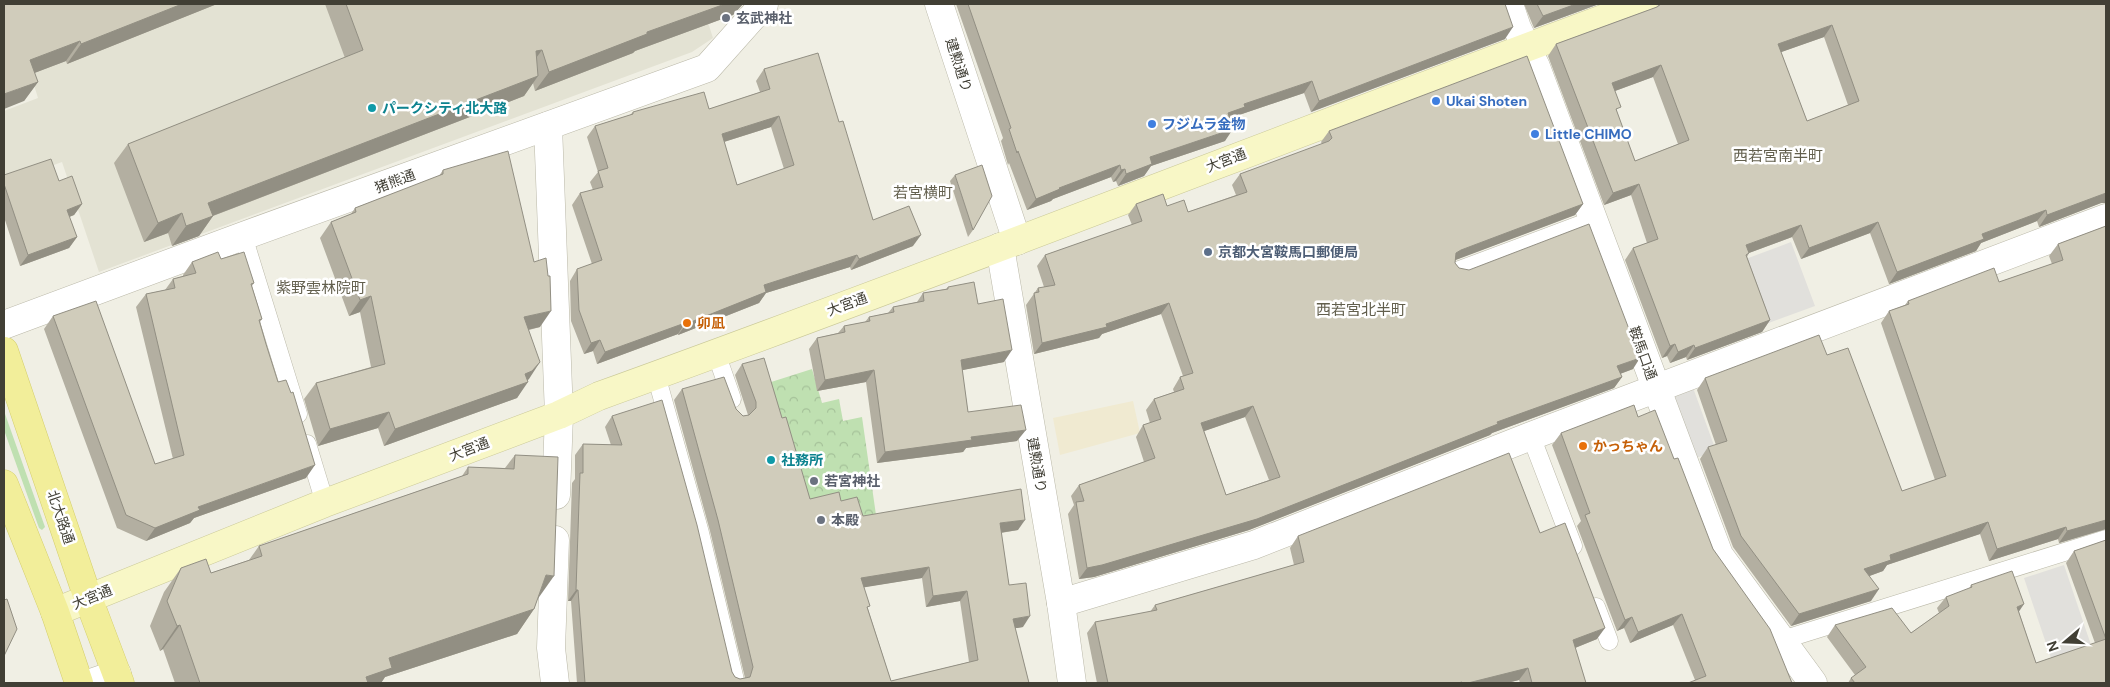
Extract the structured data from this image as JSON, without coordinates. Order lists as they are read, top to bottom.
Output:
{
  "streets": {
    "main road": ["北大路通"],
    "street": [
      "建勲通り",
      "大宮通",
      "猪熊通",
      "鞍馬口通"
    ]
  },
  "crossings": [
    ["建勲通り", "大宮通"],
    ["大宮通", "鞍馬口通"],
    ["大宮通", "北大路通"]
  ],
  "districts": [
    "西若宮南半町",
    "若宮横町",
    "紫野雲林院町",
    "西若宮北半町"
  ],
  "places": [
    "玄武神社",
    "Ukai Shoten",
    "パークシティ北大路",
    "フジムラ金物",
    "Little CHIMO",
    "京都大宮鞍馬口郵便局",
    "卯凪",
    "かっちゃん",
    "社務所",
    "若宮神社",
    "本殿"
  ],
  "north": "left"
}
